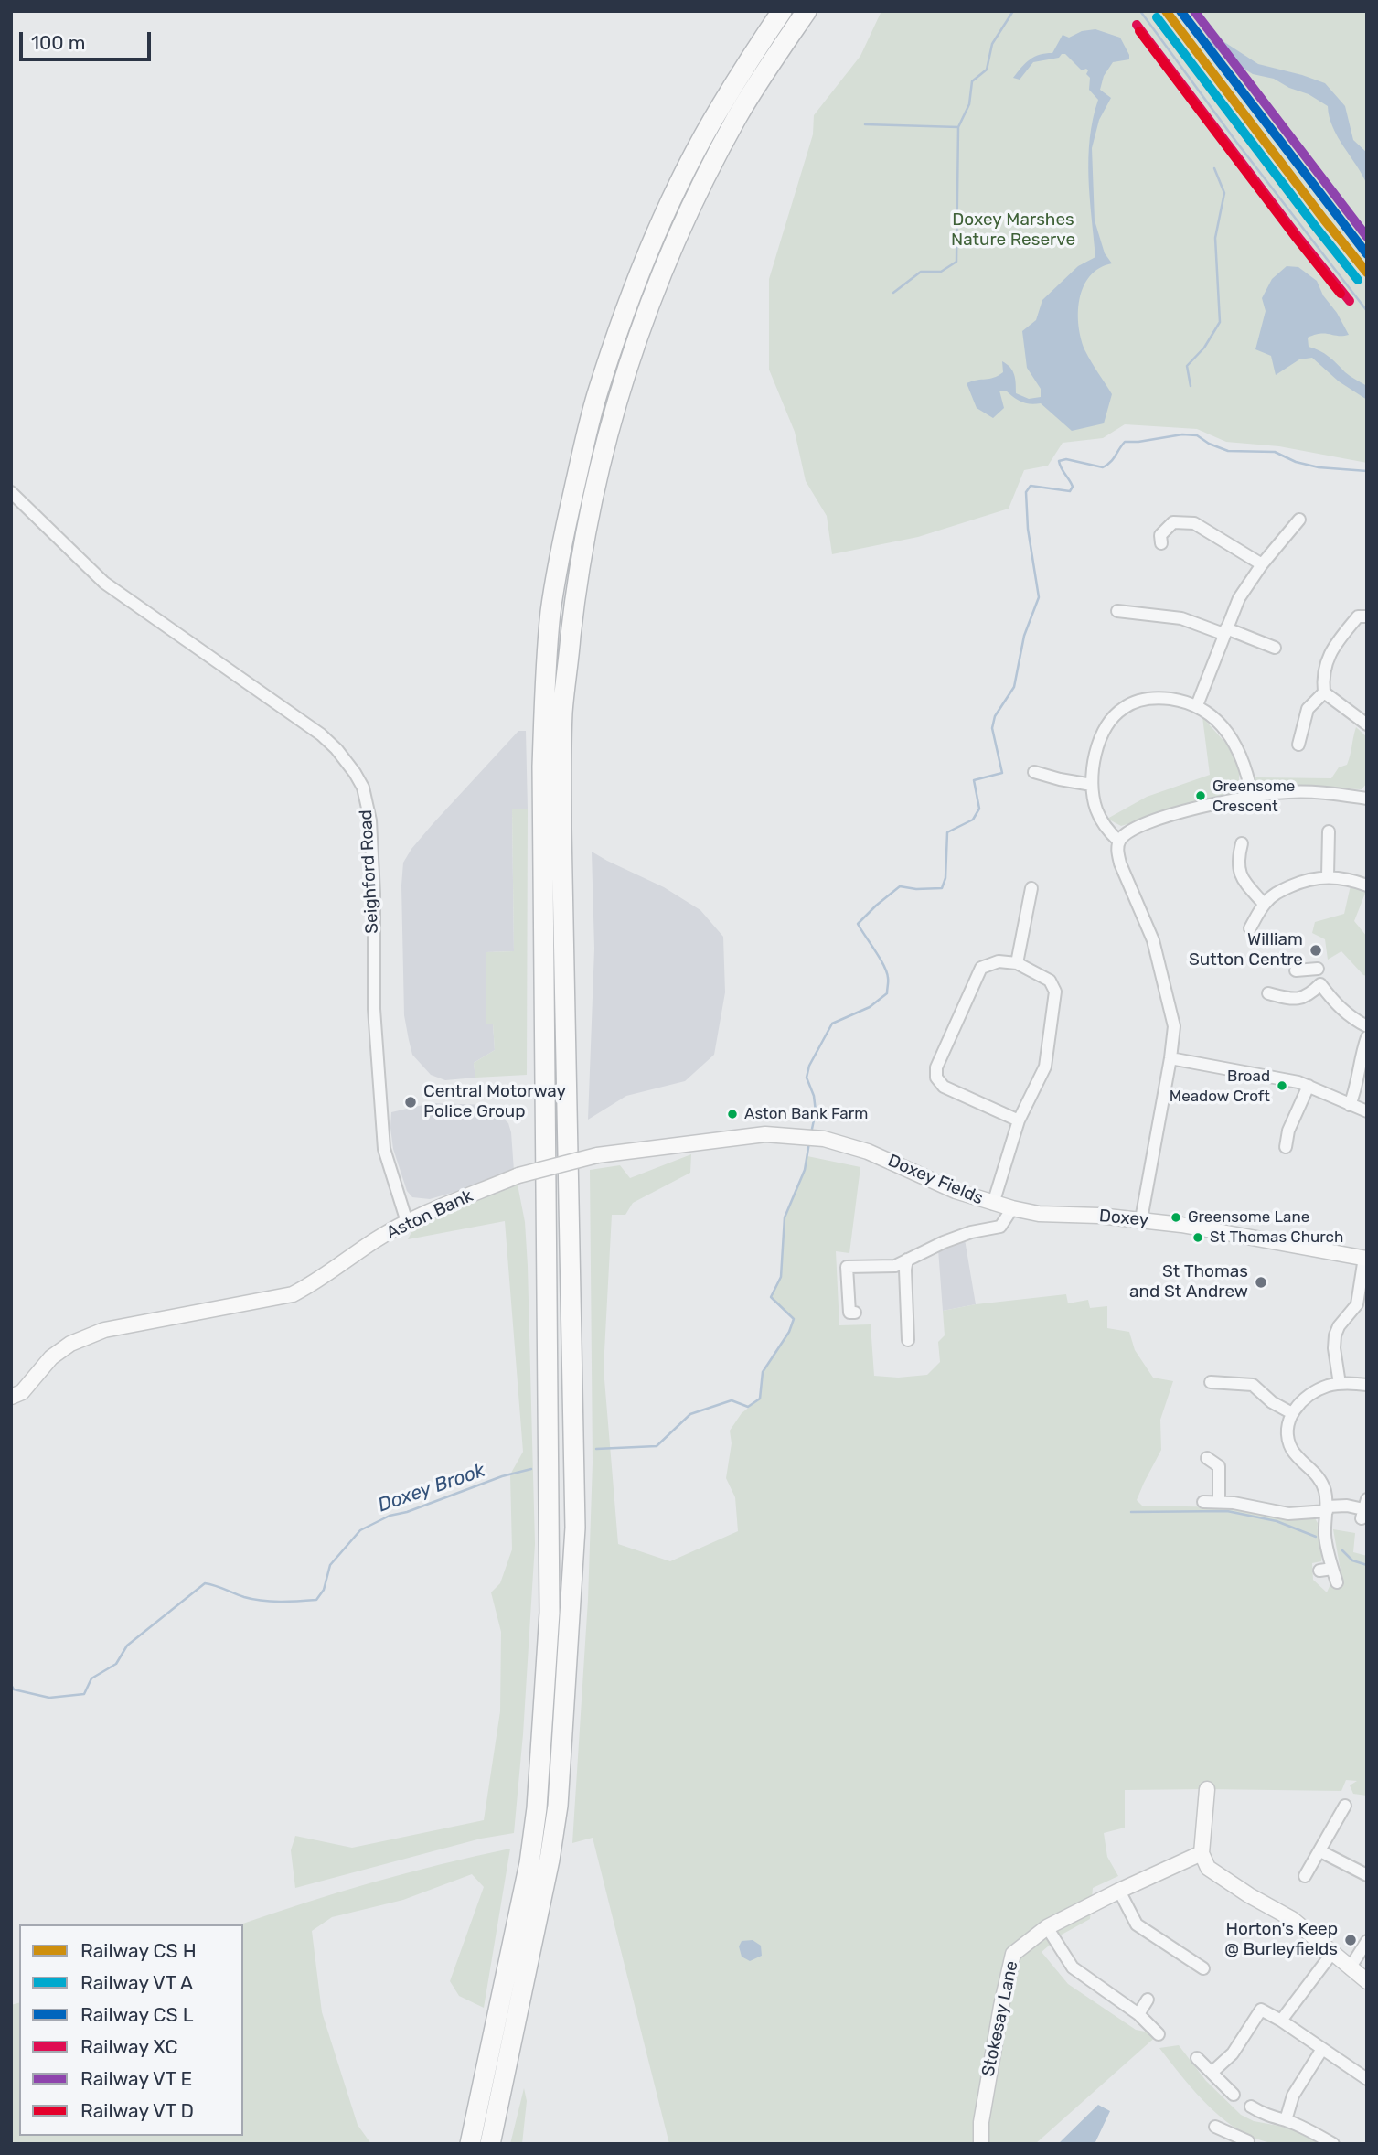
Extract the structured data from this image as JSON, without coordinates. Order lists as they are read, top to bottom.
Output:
{
  "streets": {
    "street": [
      "Seighford Road",
      "Doxey Fields",
      "Aston Bank",
      "Doxey",
      "Stokesay Lane"
    ]
  },
  "crossings": [
    ["Seighford Road", "Aston Bank"],
    ["Doxey Fields", "Aston Bank"],
    ["Doxey Fields", "Doxey"]
  ],
  "water": ["Doxey Brook"],
  "parks": ["Doxey Marshes Nature Reserve"],
  "places": [
    "Greensome Crescent",
    "William Sutton Centre",
    "Broad Meadow Croft",
    "Central Motorway Police Group",
    "Aston Bank Farm",
    "Greensome Lane",
    "St Thomas Church",
    "St Thomas and St Andrew",
    "Horton's Keep @ Burleyfields"
  ],
  "lines": ["rail line XC"],
  "legend": [
    "Railway CS H",
    "Railway VT A",
    "Railway CS L",
    "Railway XC",
    "Railway VT E",
    "Railway VT D"
  ],
  "scale_bar": "100 m"
}
